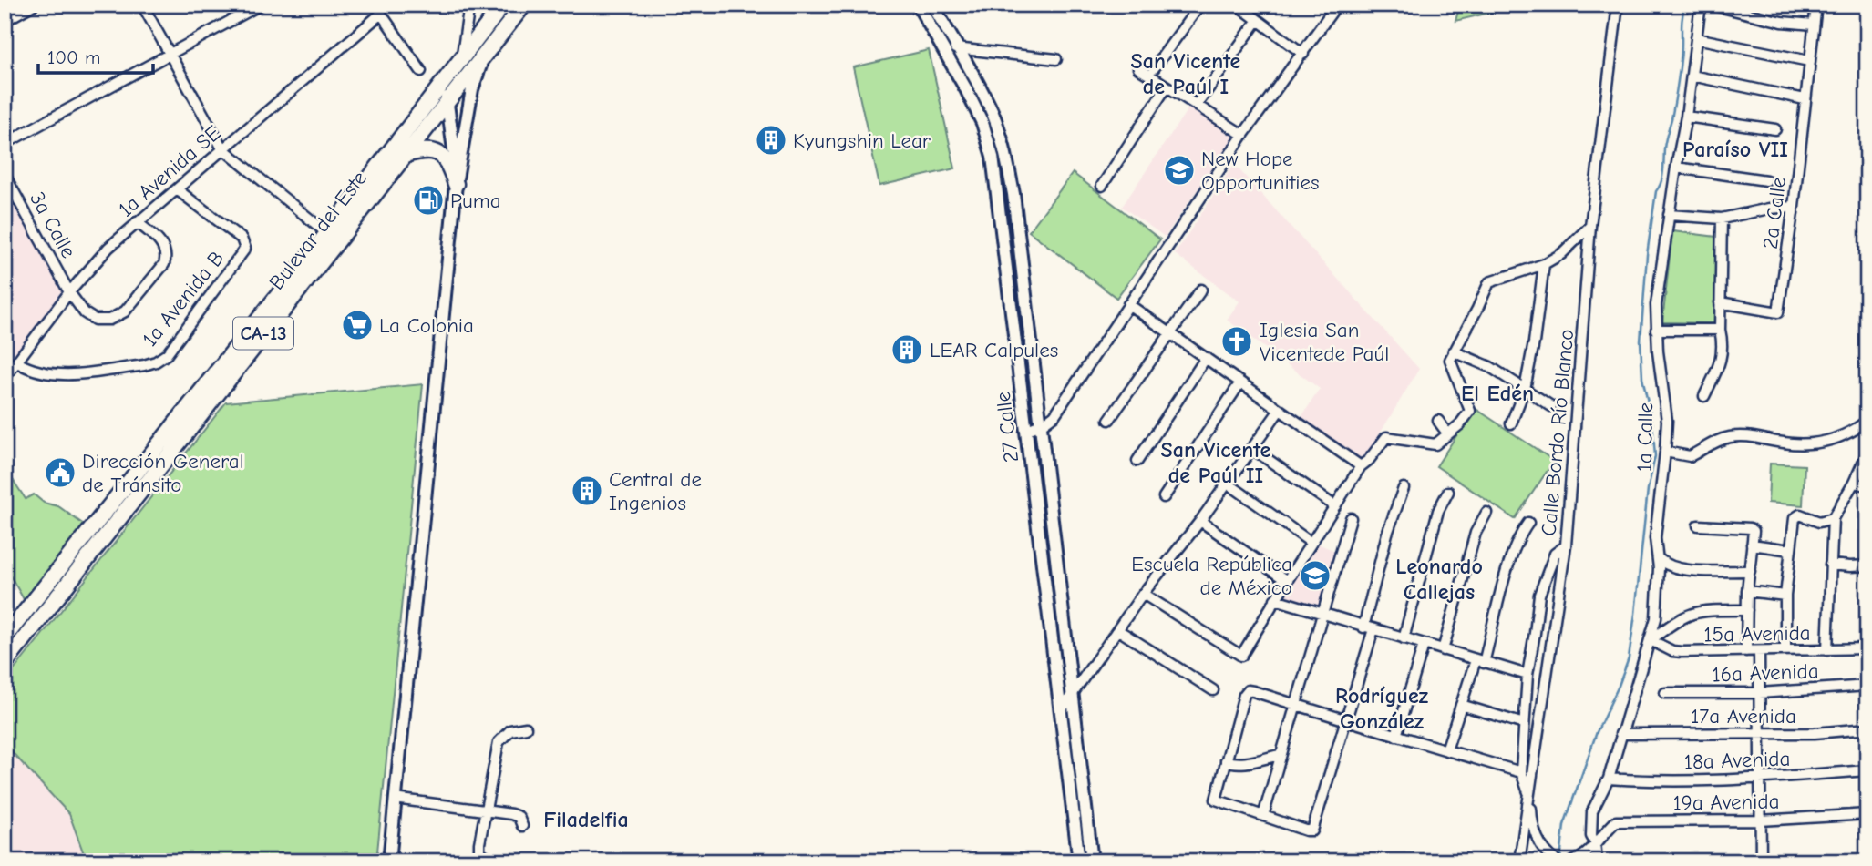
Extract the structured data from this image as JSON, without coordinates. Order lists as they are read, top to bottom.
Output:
{
  "streets": {
    "highway": ["Bulevar del Este", "CA-13"],
    "street": [
      "1a Avenida SE",
      "2a Calle",
      "3a Calle",
      "1a Avenida B",
      "27 Calle",
      "Calle Bordo Río Blanco",
      "1a Calle",
      "15a Avenida",
      "16a Avenida",
      "17a Avenida",
      "18a Avenida",
      "19a Avenida"
    ]
  },
  "crossings": [
    ["1a Avenida SE", "3a Calle"],
    ["1a Avenida SE", "1a Avenida B"],
    ["1a Calle", "15a Avenida"],
    ["1a Calle", "17a Avenida"],
    ["1a Calle", "18a Avenida"],
    ["1a Calle", "19a Avenida"]
  ],
  "districts": [
    "San Vicente de Paúl I",
    "Paraíso VII",
    "El Edén",
    "San Vicente de Paúl II",
    "Leonardo Callejas",
    "Rodríguez González",
    "Filadelfia"
  ],
  "places": {
    "building": ["Kyungshin Lear", "LEAR Calpules", "Central de Ingenios"],
    "school or university": ["New Hope Opportunities", "Escuela República de México"],
    "fuel station": ["Puma"],
    "supermarket": ["La Colonia"],
    "church": ["Iglesia San Vicentede Paúl"],
    "public building": ["Dirección General de Tránsito"]
  },
  "scale_bar": "100 m"
}
